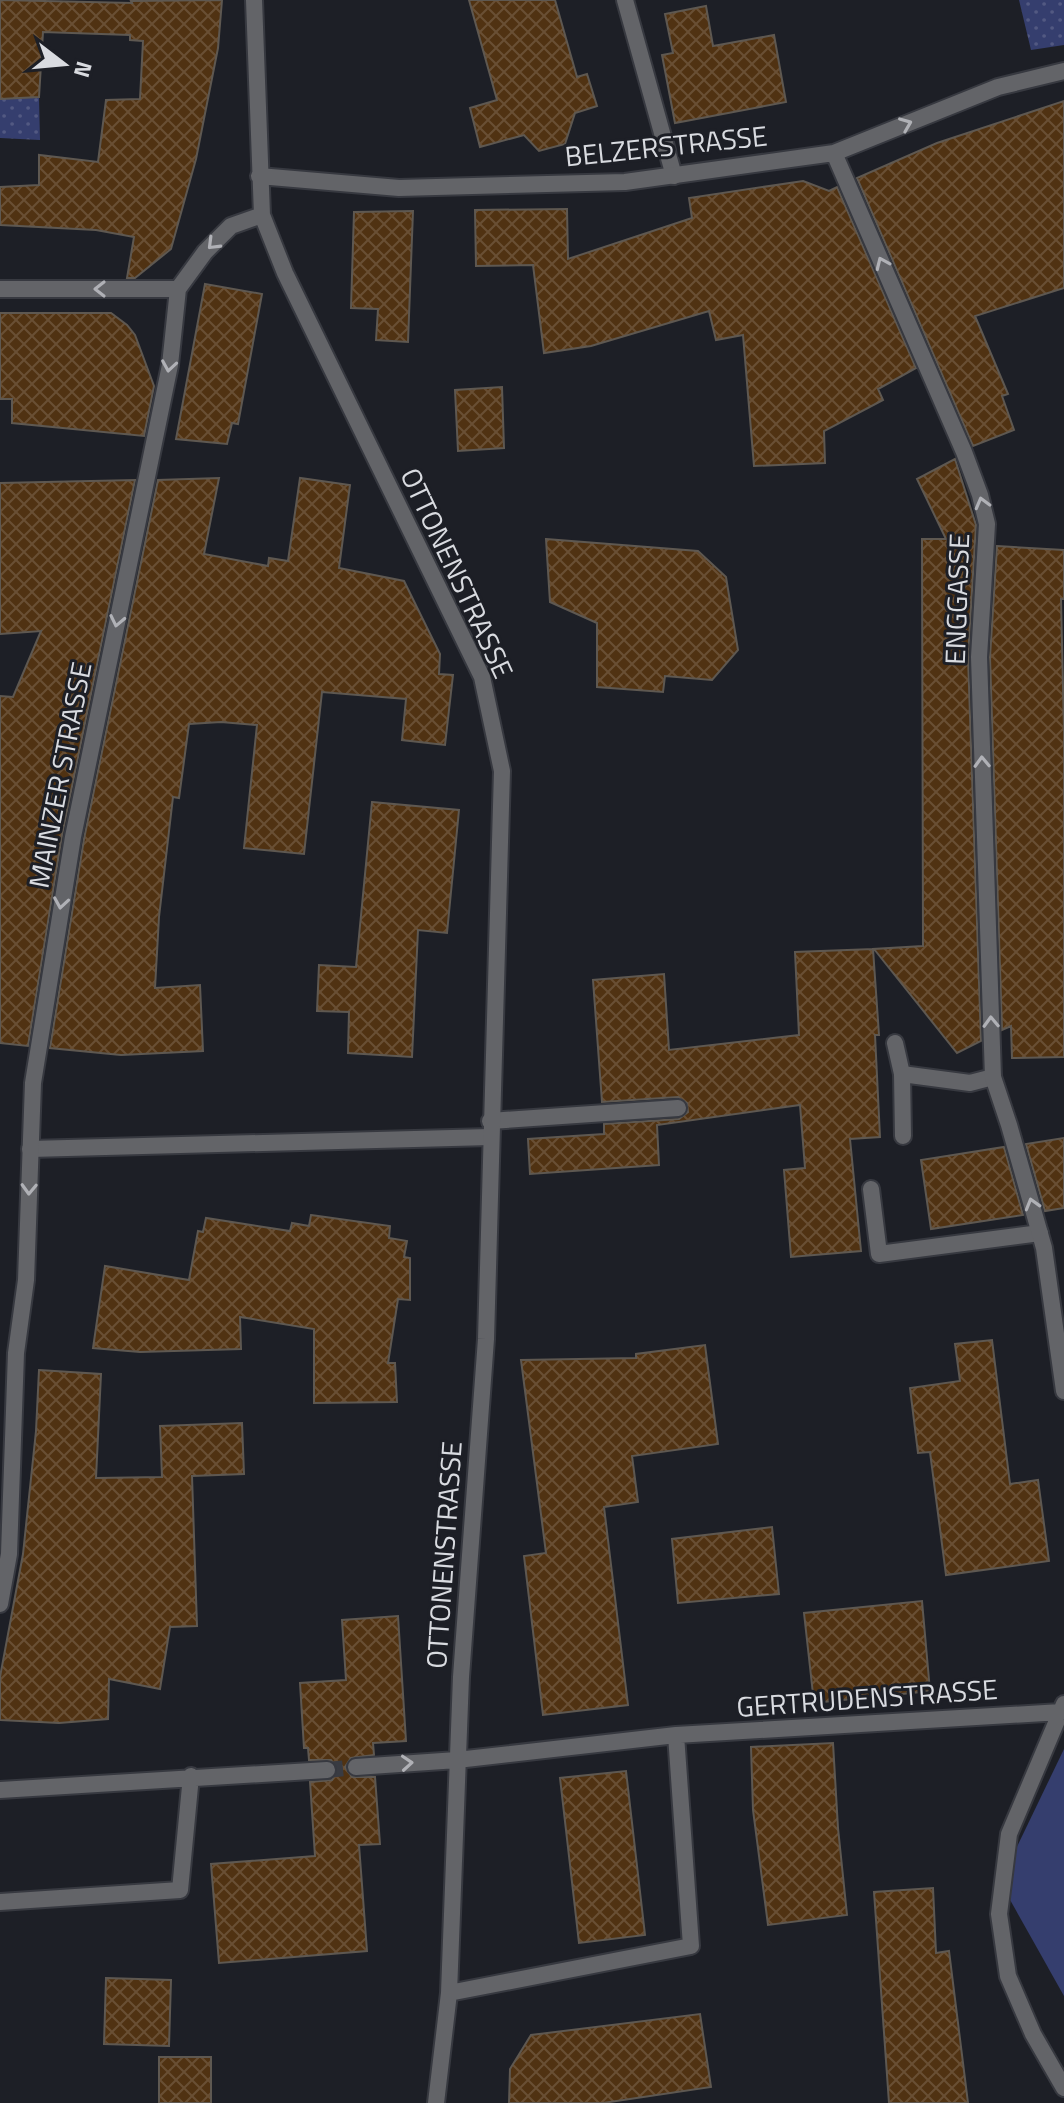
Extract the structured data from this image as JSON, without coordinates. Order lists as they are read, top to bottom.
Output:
{
  "streets": {
    "street": [
      "BELZERSTRASSE",
      "OTTONENSTRASSE",
      "ENGGASSE",
      "MAINZER STRASSE",
      "GERTRUDENSTRASSE"
    ]
  },
  "crossings": [
    ["BELZERSTRASSE", "ENGGASSE"],
    ["OTTONENSTRASSE", "GERTRUDENSTRASSE"]
  ],
  "one_way": ["ENGGASSE", "MAINZER STRASSE"],
  "north": "right"
}
